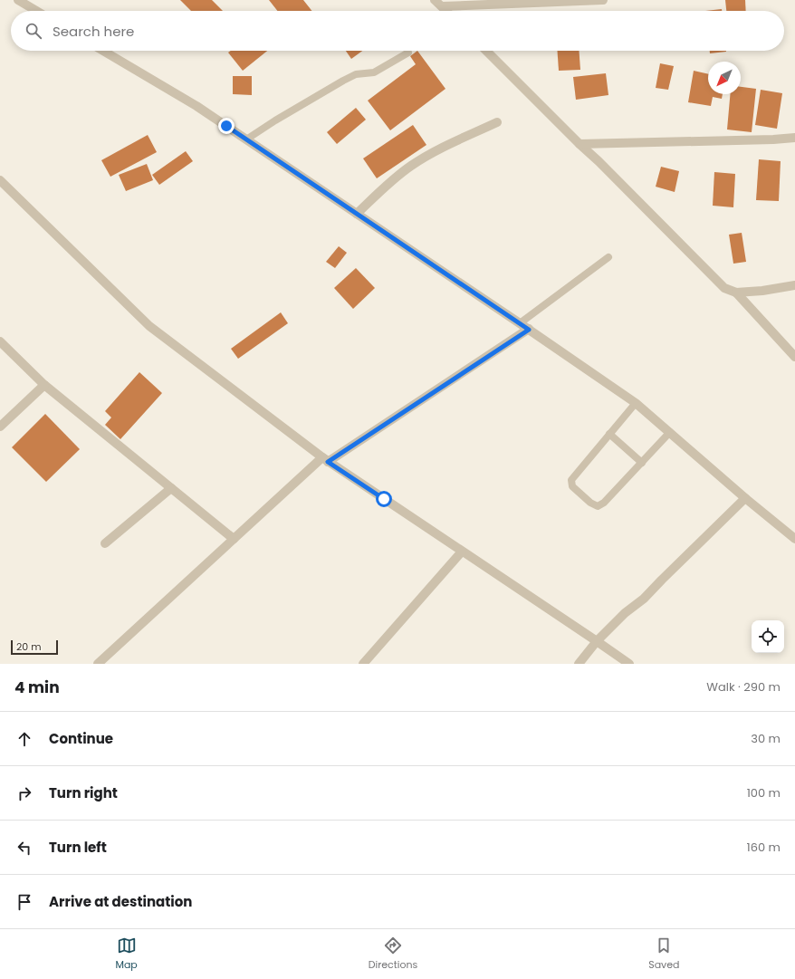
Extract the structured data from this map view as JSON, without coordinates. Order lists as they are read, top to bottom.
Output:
{
  "scale_bar": "20 m",
  "north": "bottom left",
  "page": {
    "search": "Search here",
    "scale": "20 m",
    "heading": ["4 min", "Walk · 290 m"],
    "list": [
      ["Continue", "30 m"],
      ["Turn right", "100 m"],
      ["Turn left", "160 m"],
      "Arrive at destination"
    ],
    "nav": ["Map", "Directions", "Saved"]
  }
}
